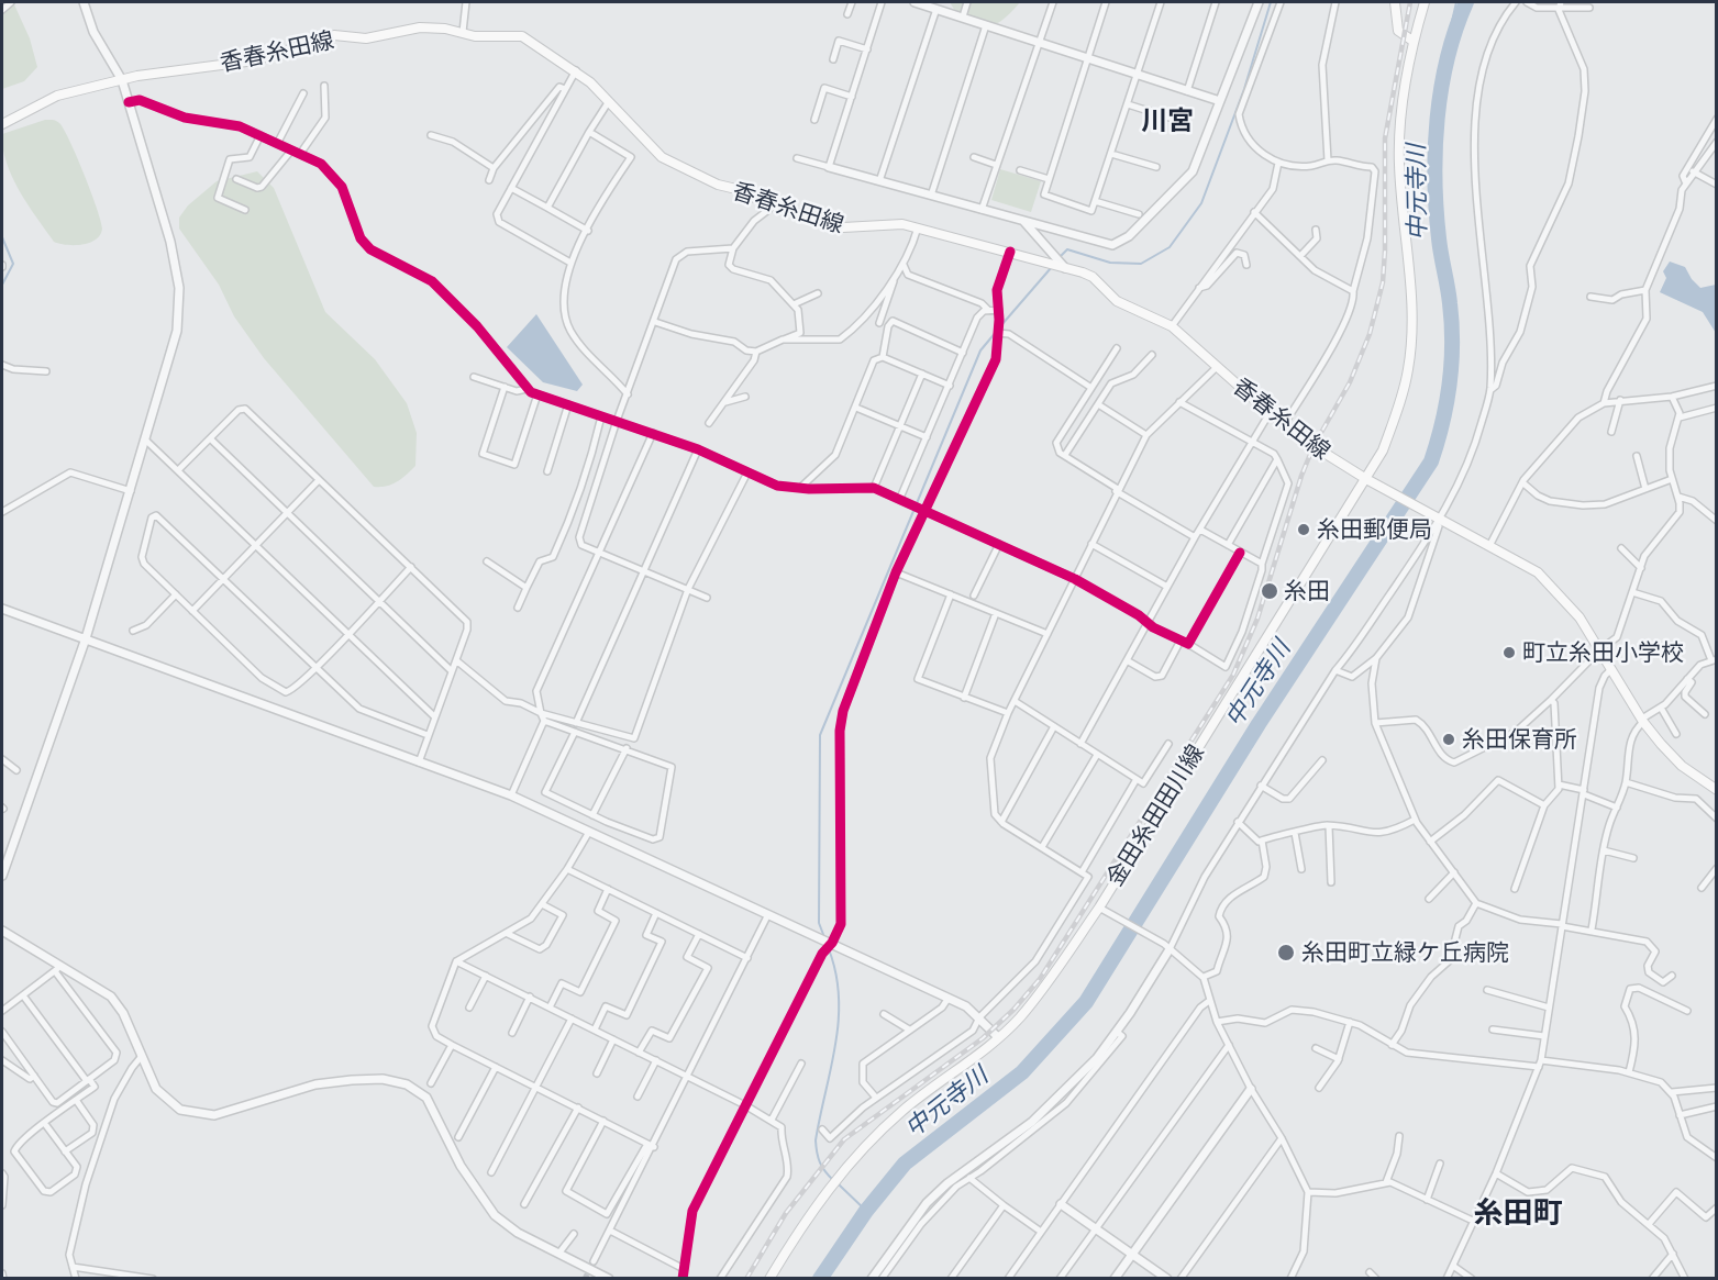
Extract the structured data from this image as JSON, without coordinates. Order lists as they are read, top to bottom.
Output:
{
  "streets": {
    "main road": ["香春糸田線", "金田糸田田川線"]
  },
  "crossings": [
    ["香春糸田線", "金田糸田田川線"]
  ],
  "districts": ["川宮", "糸田町"],
  "water": ["中元寺川"],
  "places": [
    "糸田郵便局",
    "糸田",
    "町立糸田小学校",
    "糸田保育所",
    "糸田町立緑ケ丘病院"
  ]
}
